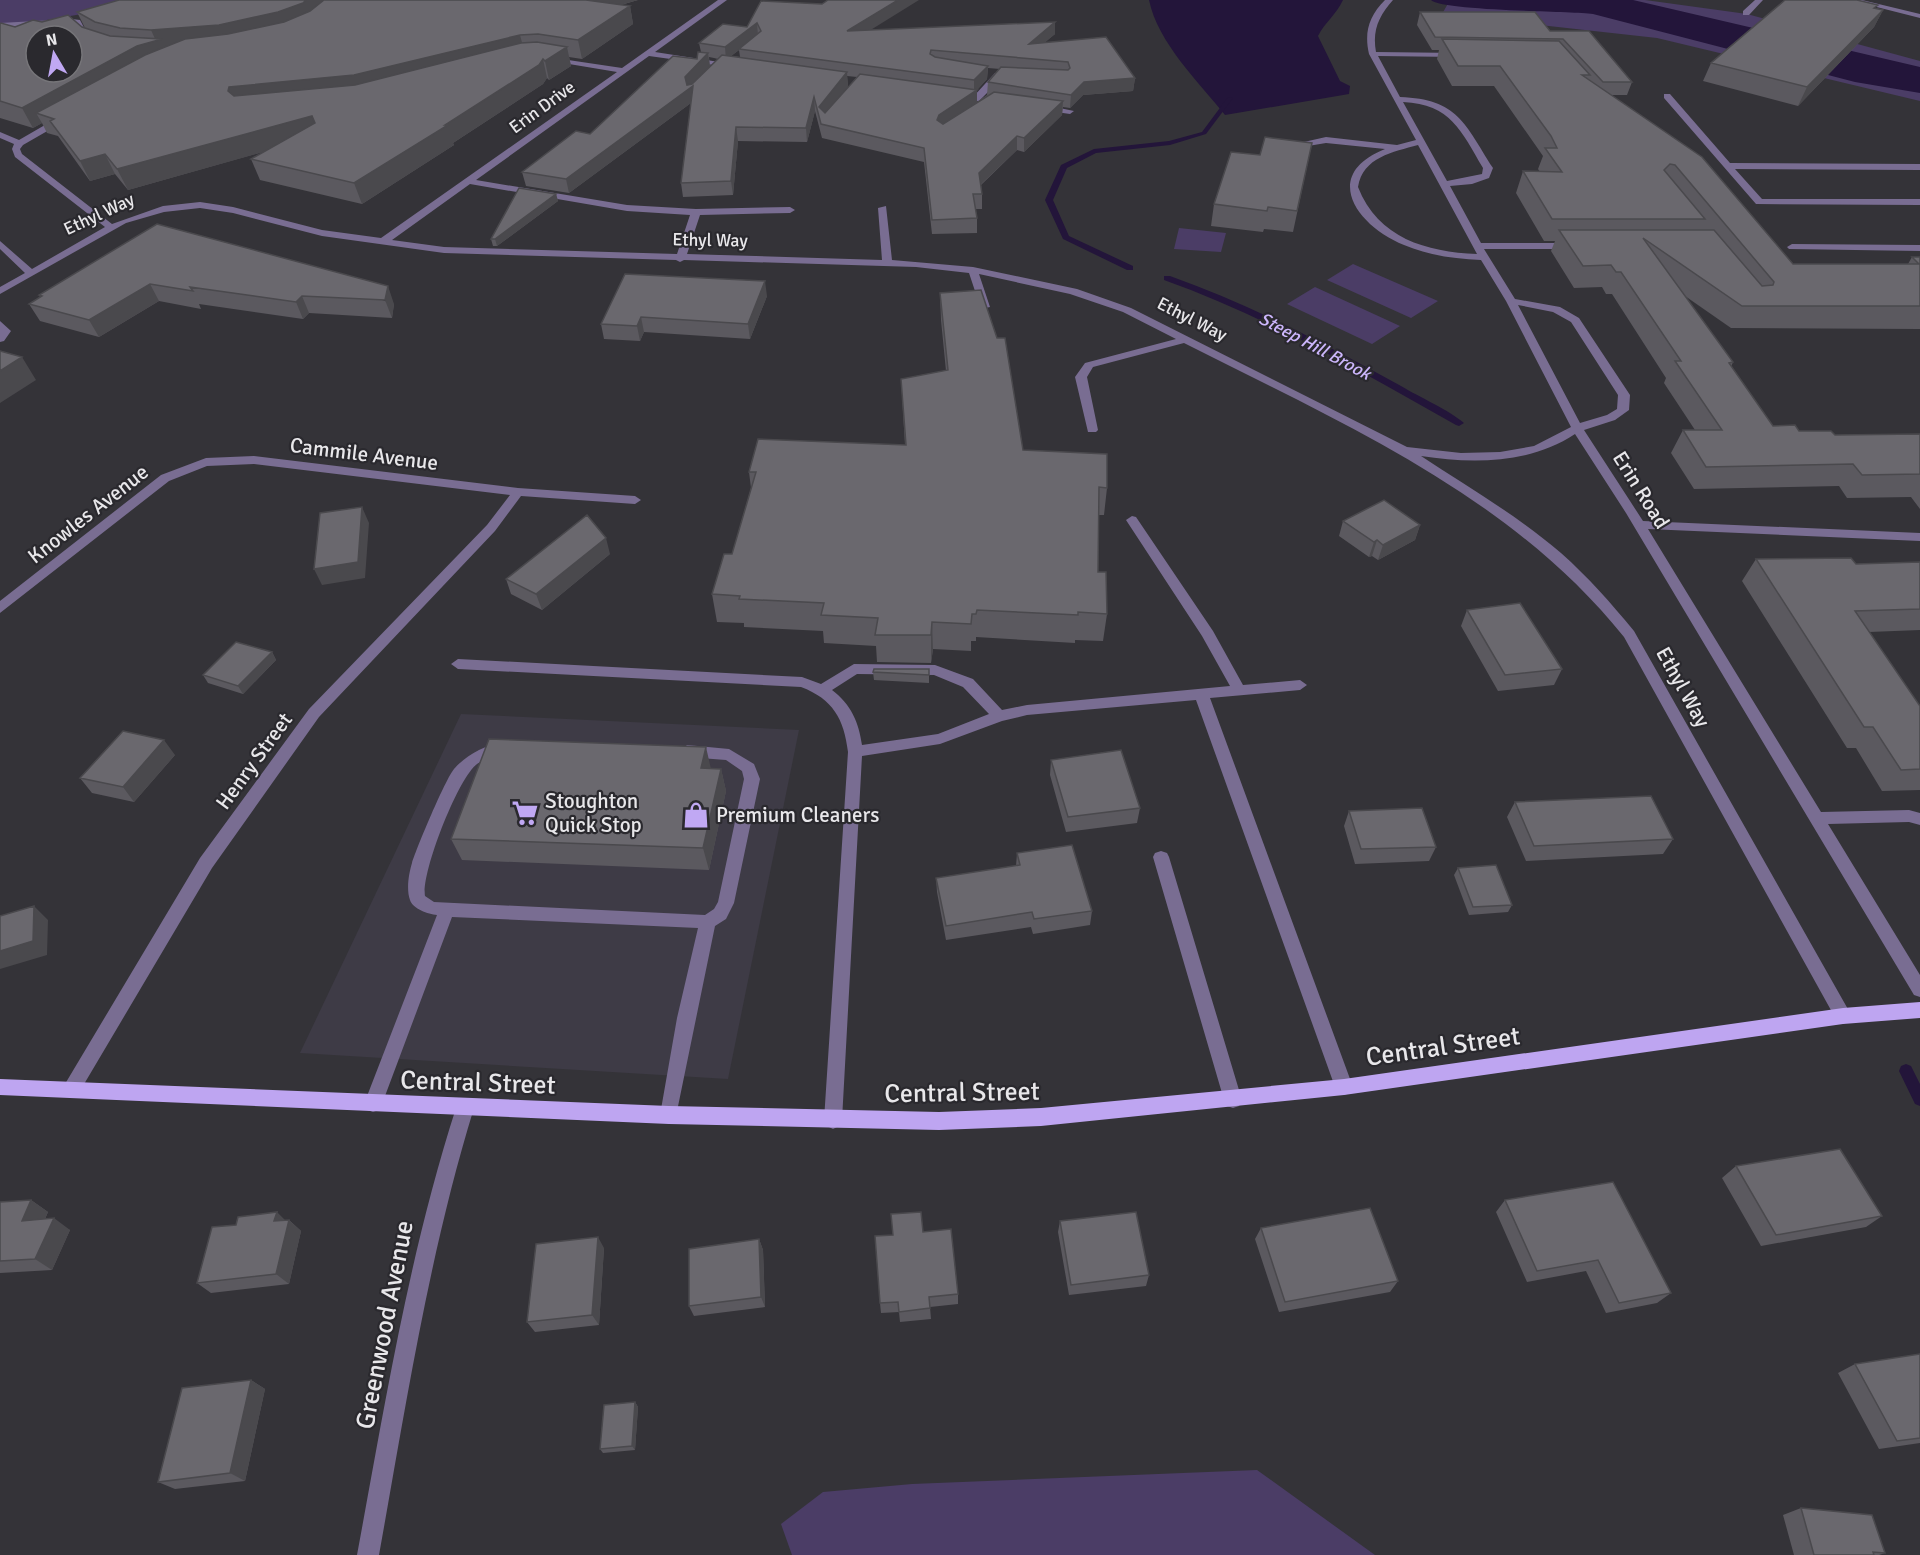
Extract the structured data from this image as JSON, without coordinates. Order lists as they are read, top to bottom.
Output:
{
  "streets": {
    "main road": ["Central Street"],
    "street": [
      "Erin Drive",
      "Ethyl Way",
      "Cammile Avenue",
      "Erin Road",
      "Knowles Avenue",
      "Henry Street",
      "Greenwood Avenue"
    ]
  },
  "crossings": [
    ["Erin Drive", "Ethyl Way"],
    ["Ethyl Way", "Erin Road"],
    ["Ethyl Way", "Central Street"],
    ["Cammile Avenue", "Knowles Avenue"],
    ["Cammile Avenue", "Henry Street"],
    ["Henry Street", "Central Street"],
    ["Central Street", "Greenwood Avenue"]
  ],
  "water": ["Steep Hill Brook"],
  "places": {
    "supermarket": ["Stoughton Quick Stop"],
    "shop": ["Premium Cleaners"]
  },
  "north": "top"
}
